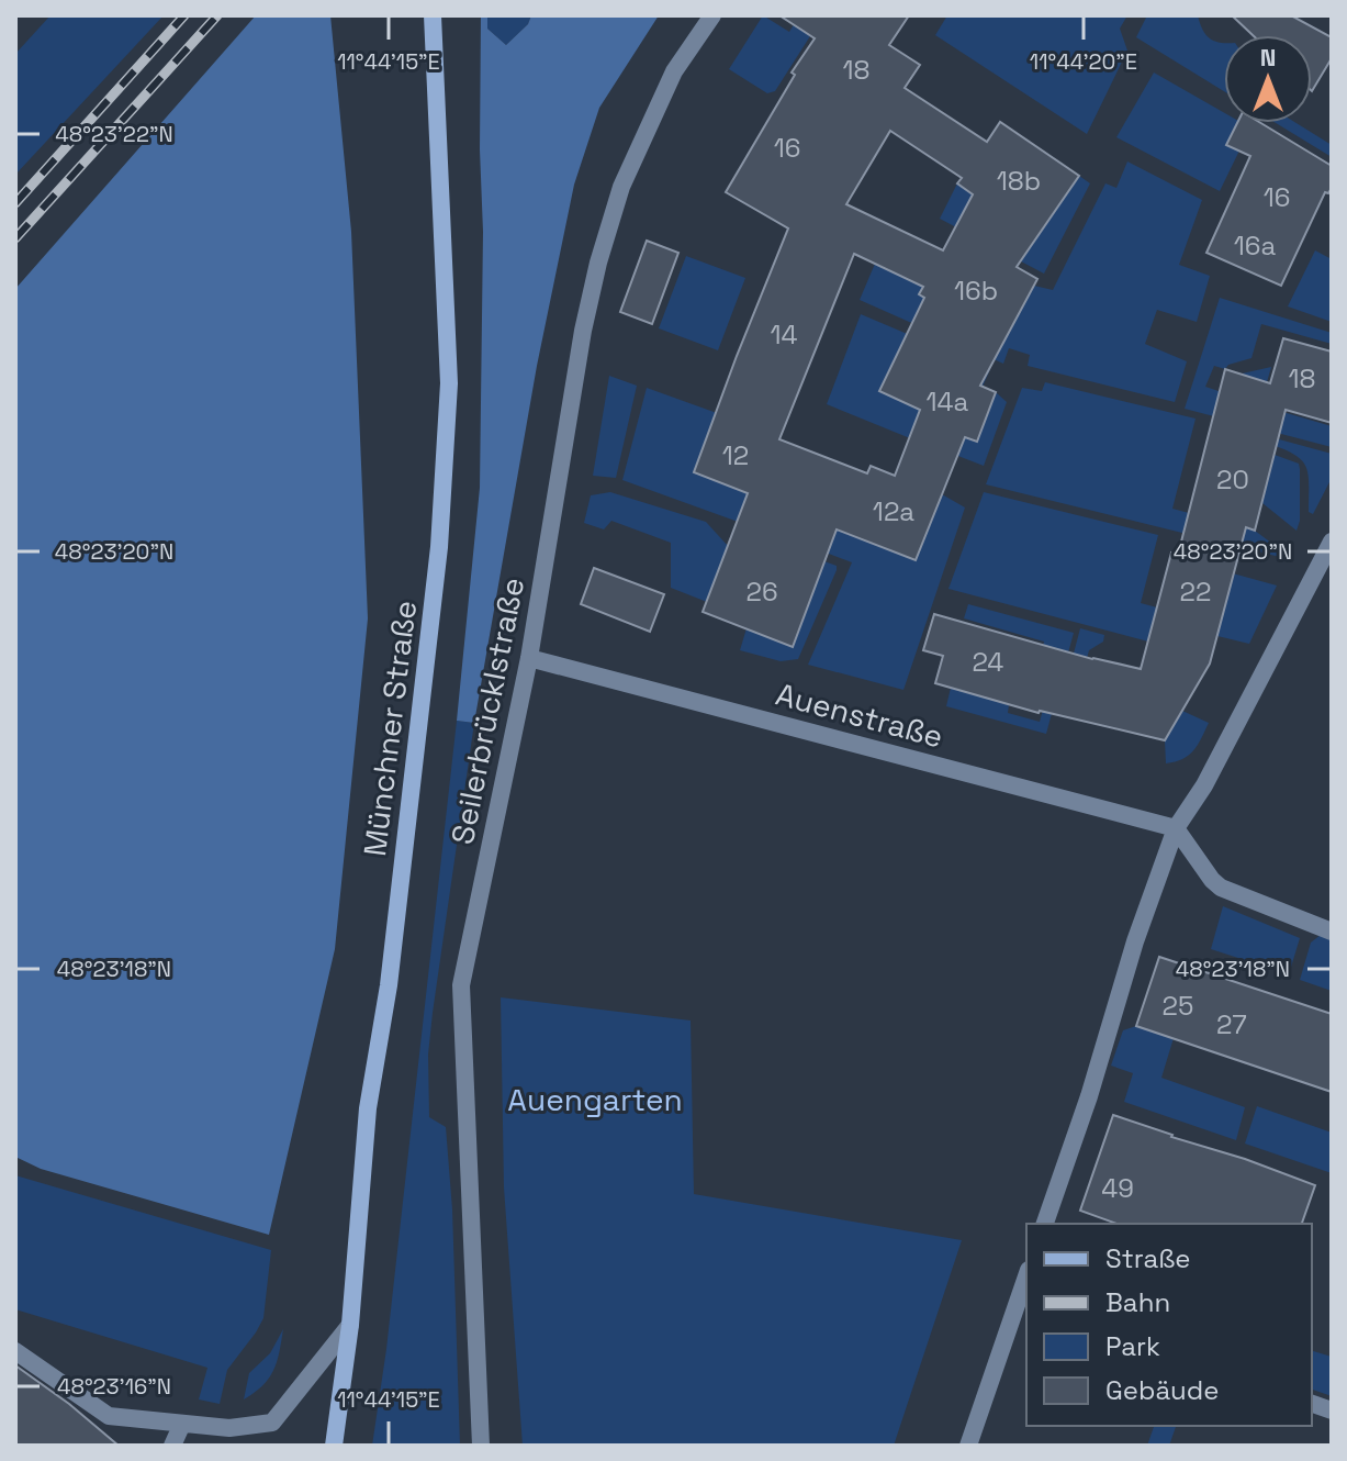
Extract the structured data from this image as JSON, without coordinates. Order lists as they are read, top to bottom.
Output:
{
  "streets": {
    "main road": ["Münchner Straße"],
    "street": ["Seilerbrücklstraße", "Auenstraße"]
  },
  "crossings": [
    ["Seilerbrücklstraße", "Auenstraße"]
  ],
  "parks": ["Auengarten"],
  "house_numbers": [
    "18",
    "16",
    "18b",
    "16",
    "16a",
    "16b",
    "14",
    "18",
    "14a",
    "12",
    "20",
    "12a",
    "26",
    "22",
    "24",
    "25",
    "27",
    "49"
  ],
  "legend": [
    "Straße",
    "Bahn",
    "Park",
    "Gebäude"
  ],
  "north": "top",
  "coordinates": [
    "11°44'15\"E",
    "11°44'20\"E",
    "48°23'22\"N",
    "48°23'20\"N",
    "48°23'18\"N",
    "48°23'16\"N"
  ]
}
